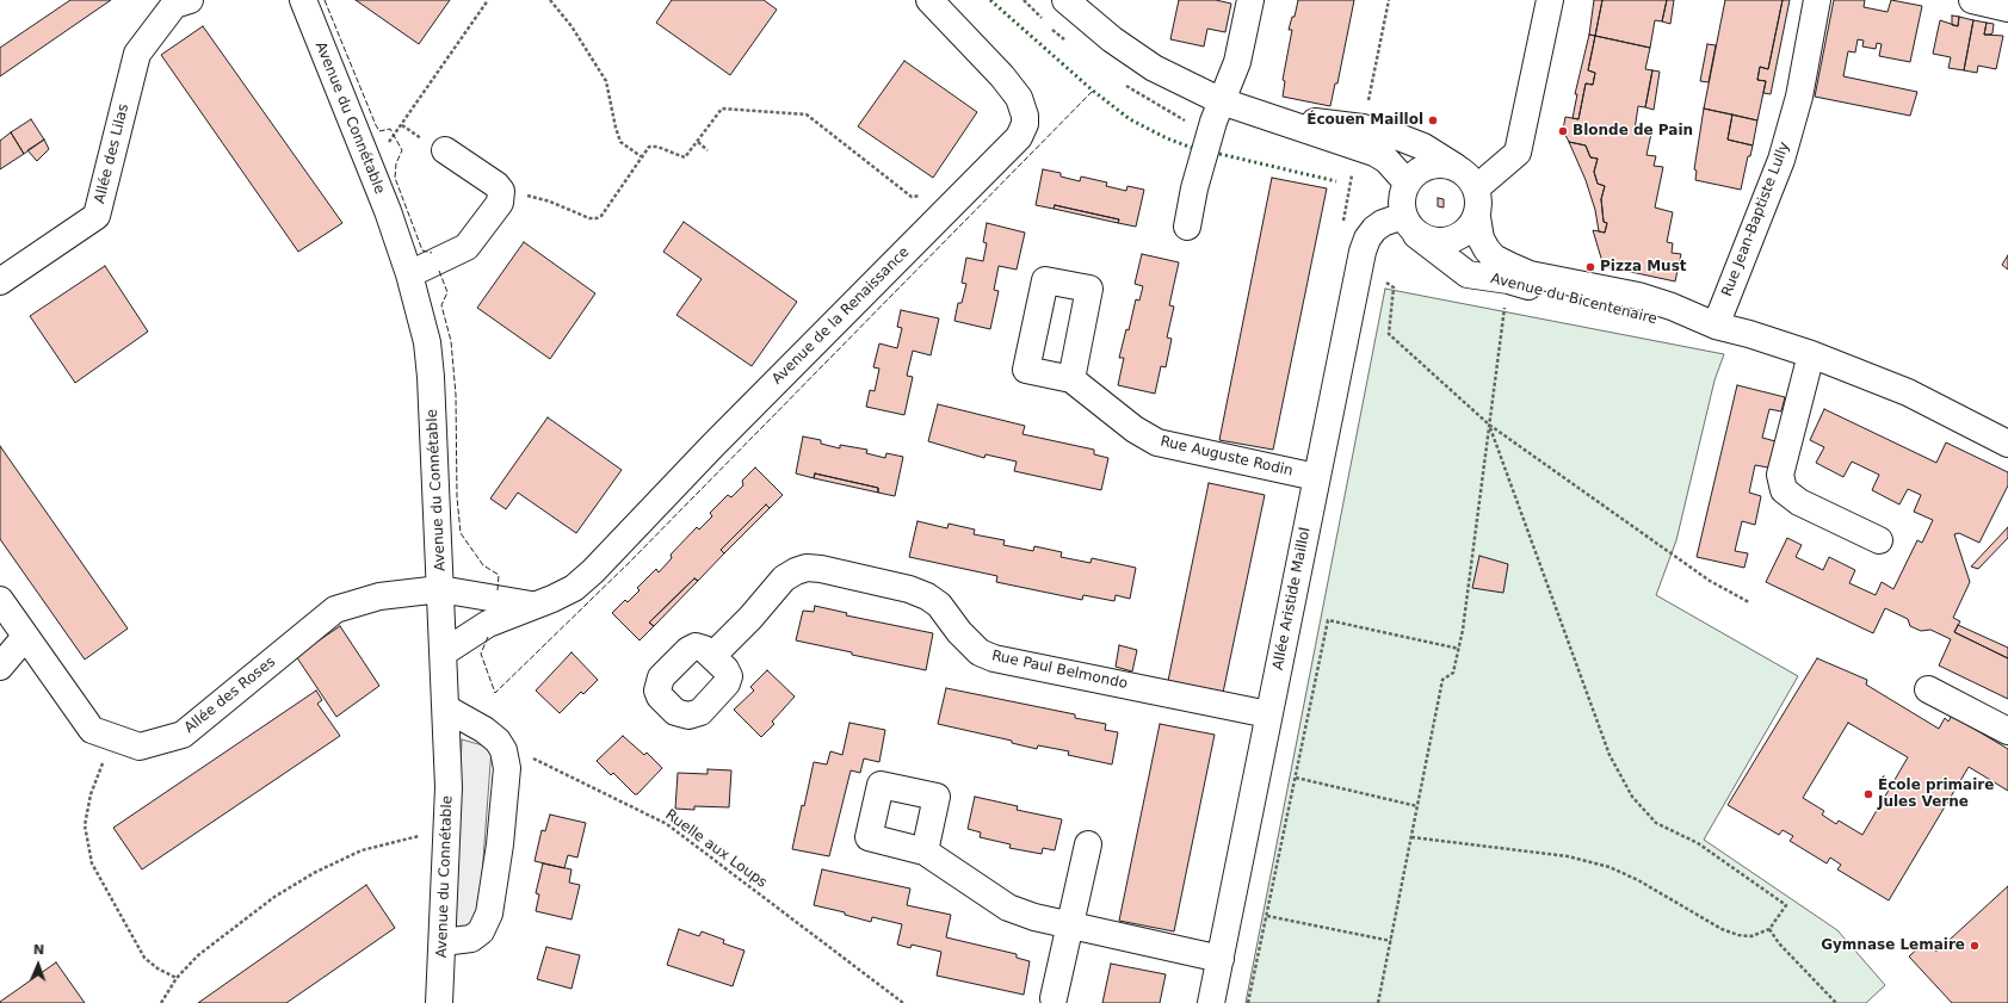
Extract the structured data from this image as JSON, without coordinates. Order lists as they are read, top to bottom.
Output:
{
  "streets": {
    "street": [
      "Avenue du Connétable",
      "Allée des Lilas",
      "Rue Jean-Baptiste Lully",
      "Avenue du Bicentenaire",
      "Avenue de la Renaissance",
      "Rue Auguste Rodin",
      "Allée Aristide Maillol",
      "Rue Paul Belmondo",
      "Allée des Roses"
    ],
    "path": ["Ruelle aux Loups"]
  },
  "crossings": [
    ["Avenue du Connétable", "Avenue de la Renaissance"],
    ["Avenue du Connétable", "Allée des Roses"],
    ["Rue Jean-Baptiste Lully", "Avenue du Bicentenaire"],
    ["Avenue du Bicentenaire", "Allée Aristide Maillol"],
    ["Avenue de la Renaissance", "Allée des Roses"],
    ["Rue Auguste Rodin", "Allée Aristide Maillol"],
    ["Allée Aristide Maillol", "Rue Paul Belmondo"]
  ],
  "places": [
    "Écouen Maillol",
    "Blonde de Pain",
    "Pizza Must",
    "École primaire Jules Verne",
    "Gymnase Lemaire"
  ],
  "north": "top"
}
